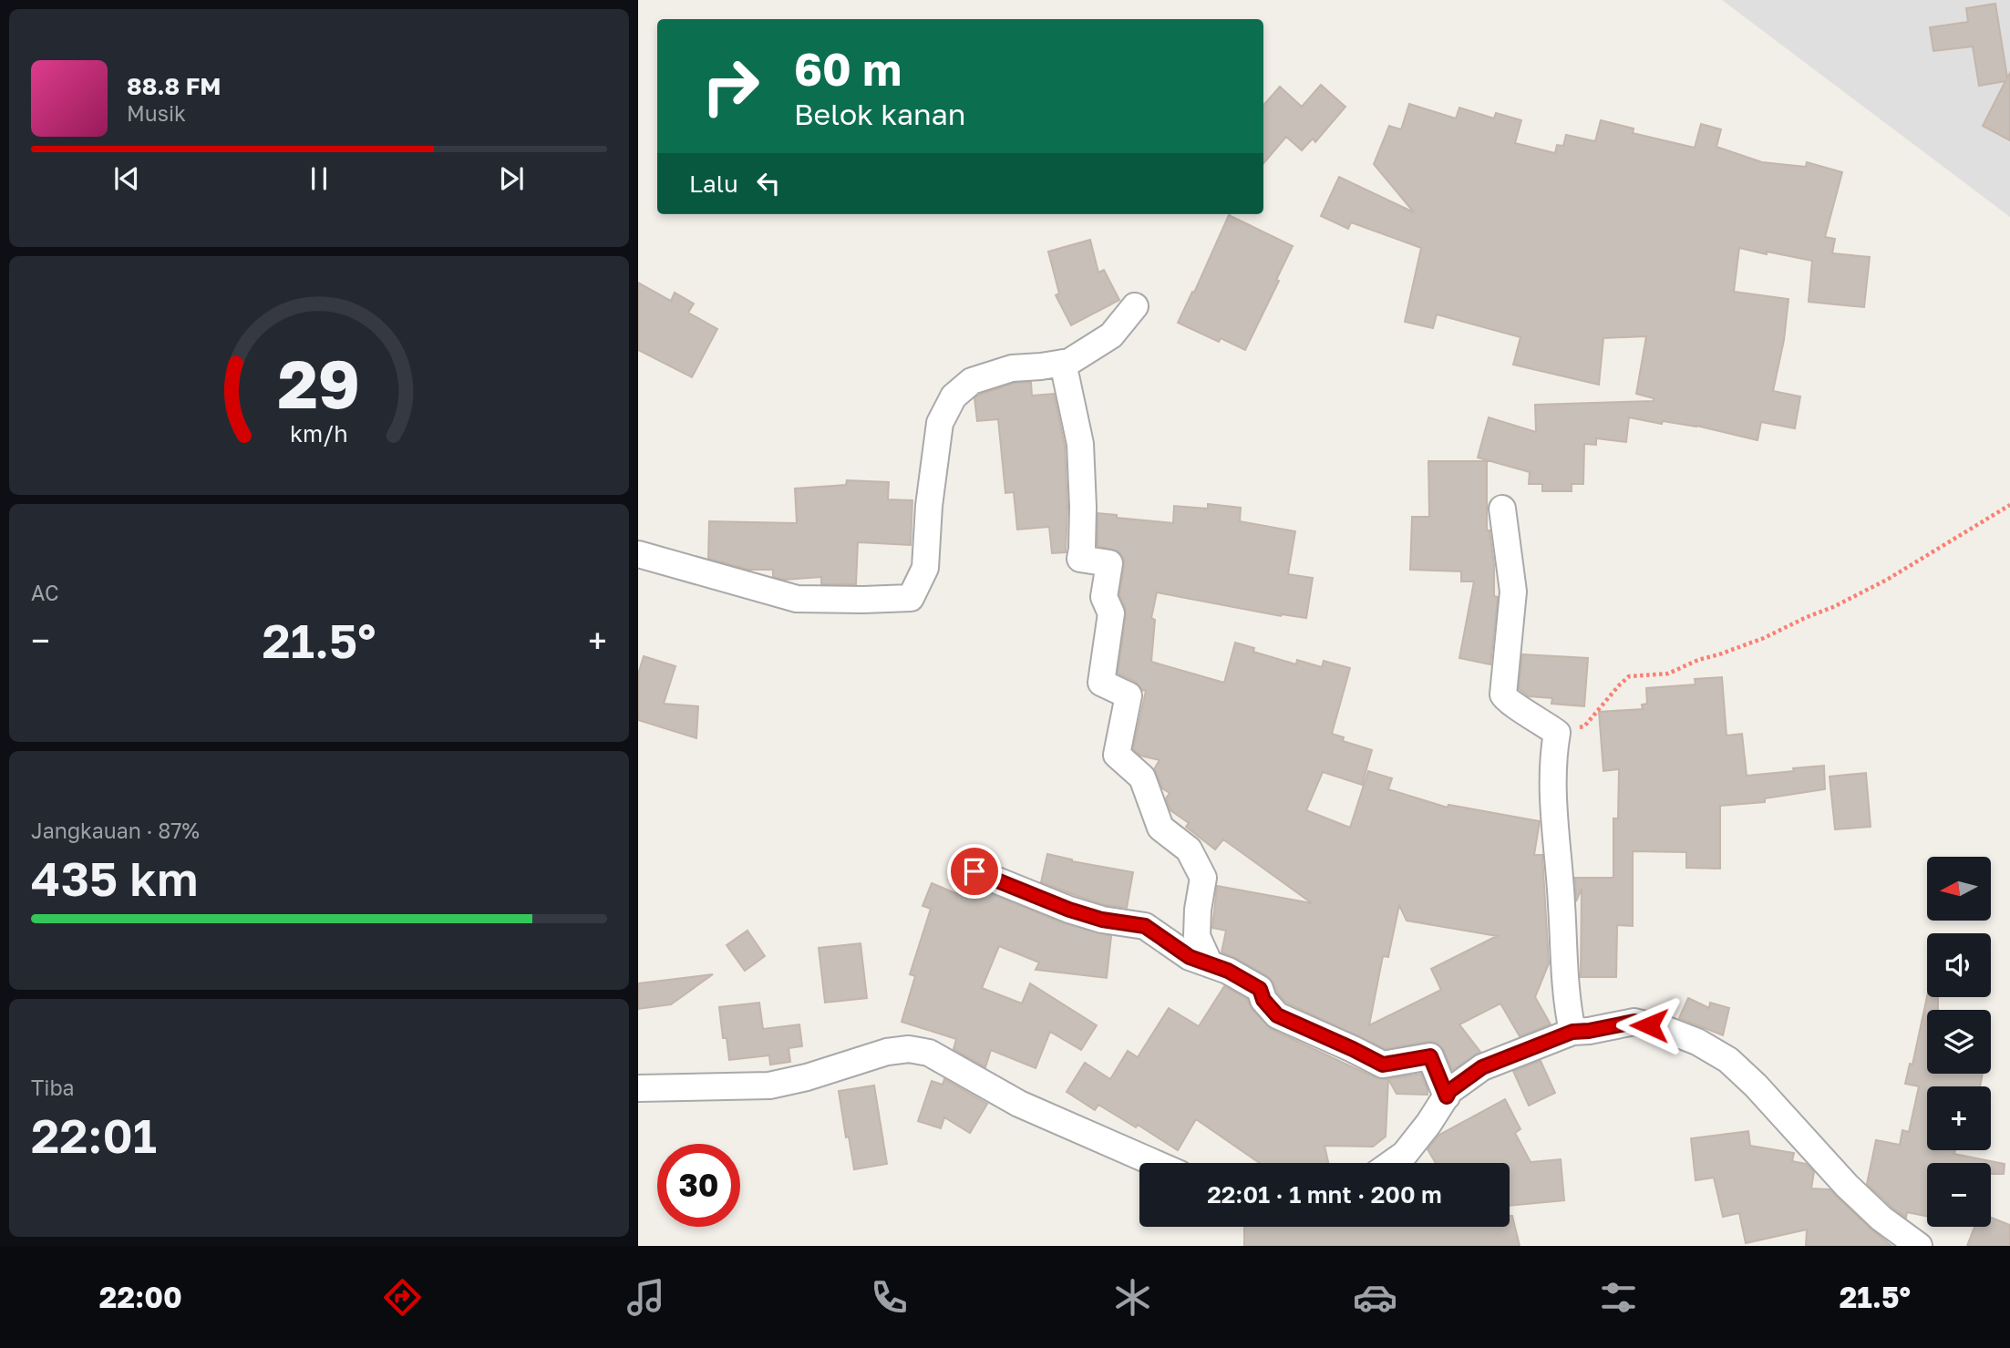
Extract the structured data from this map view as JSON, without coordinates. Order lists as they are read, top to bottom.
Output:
{
  "north": "left",
  "page": {
    "turn": ["60 m", "Belok kanan"],
    "song": ["88.8 FM", "Musik"],
    "then": "Lalu",
    "tile": [
      "AC",
      ["Jangkauan · 87%", "435 km"],
      ["Tiba", "22:01"]
    ],
    "heat": ["−", "21.5°", "+"],
    "map_buttons": ["+", "−"],
    "limit": "30",
    "trip": "22:01 · 1 mnt · 200 m",
    "tabs": ["22:00", "21.5°"],
    "gauge": ["29", "km/h"]
  }
}
